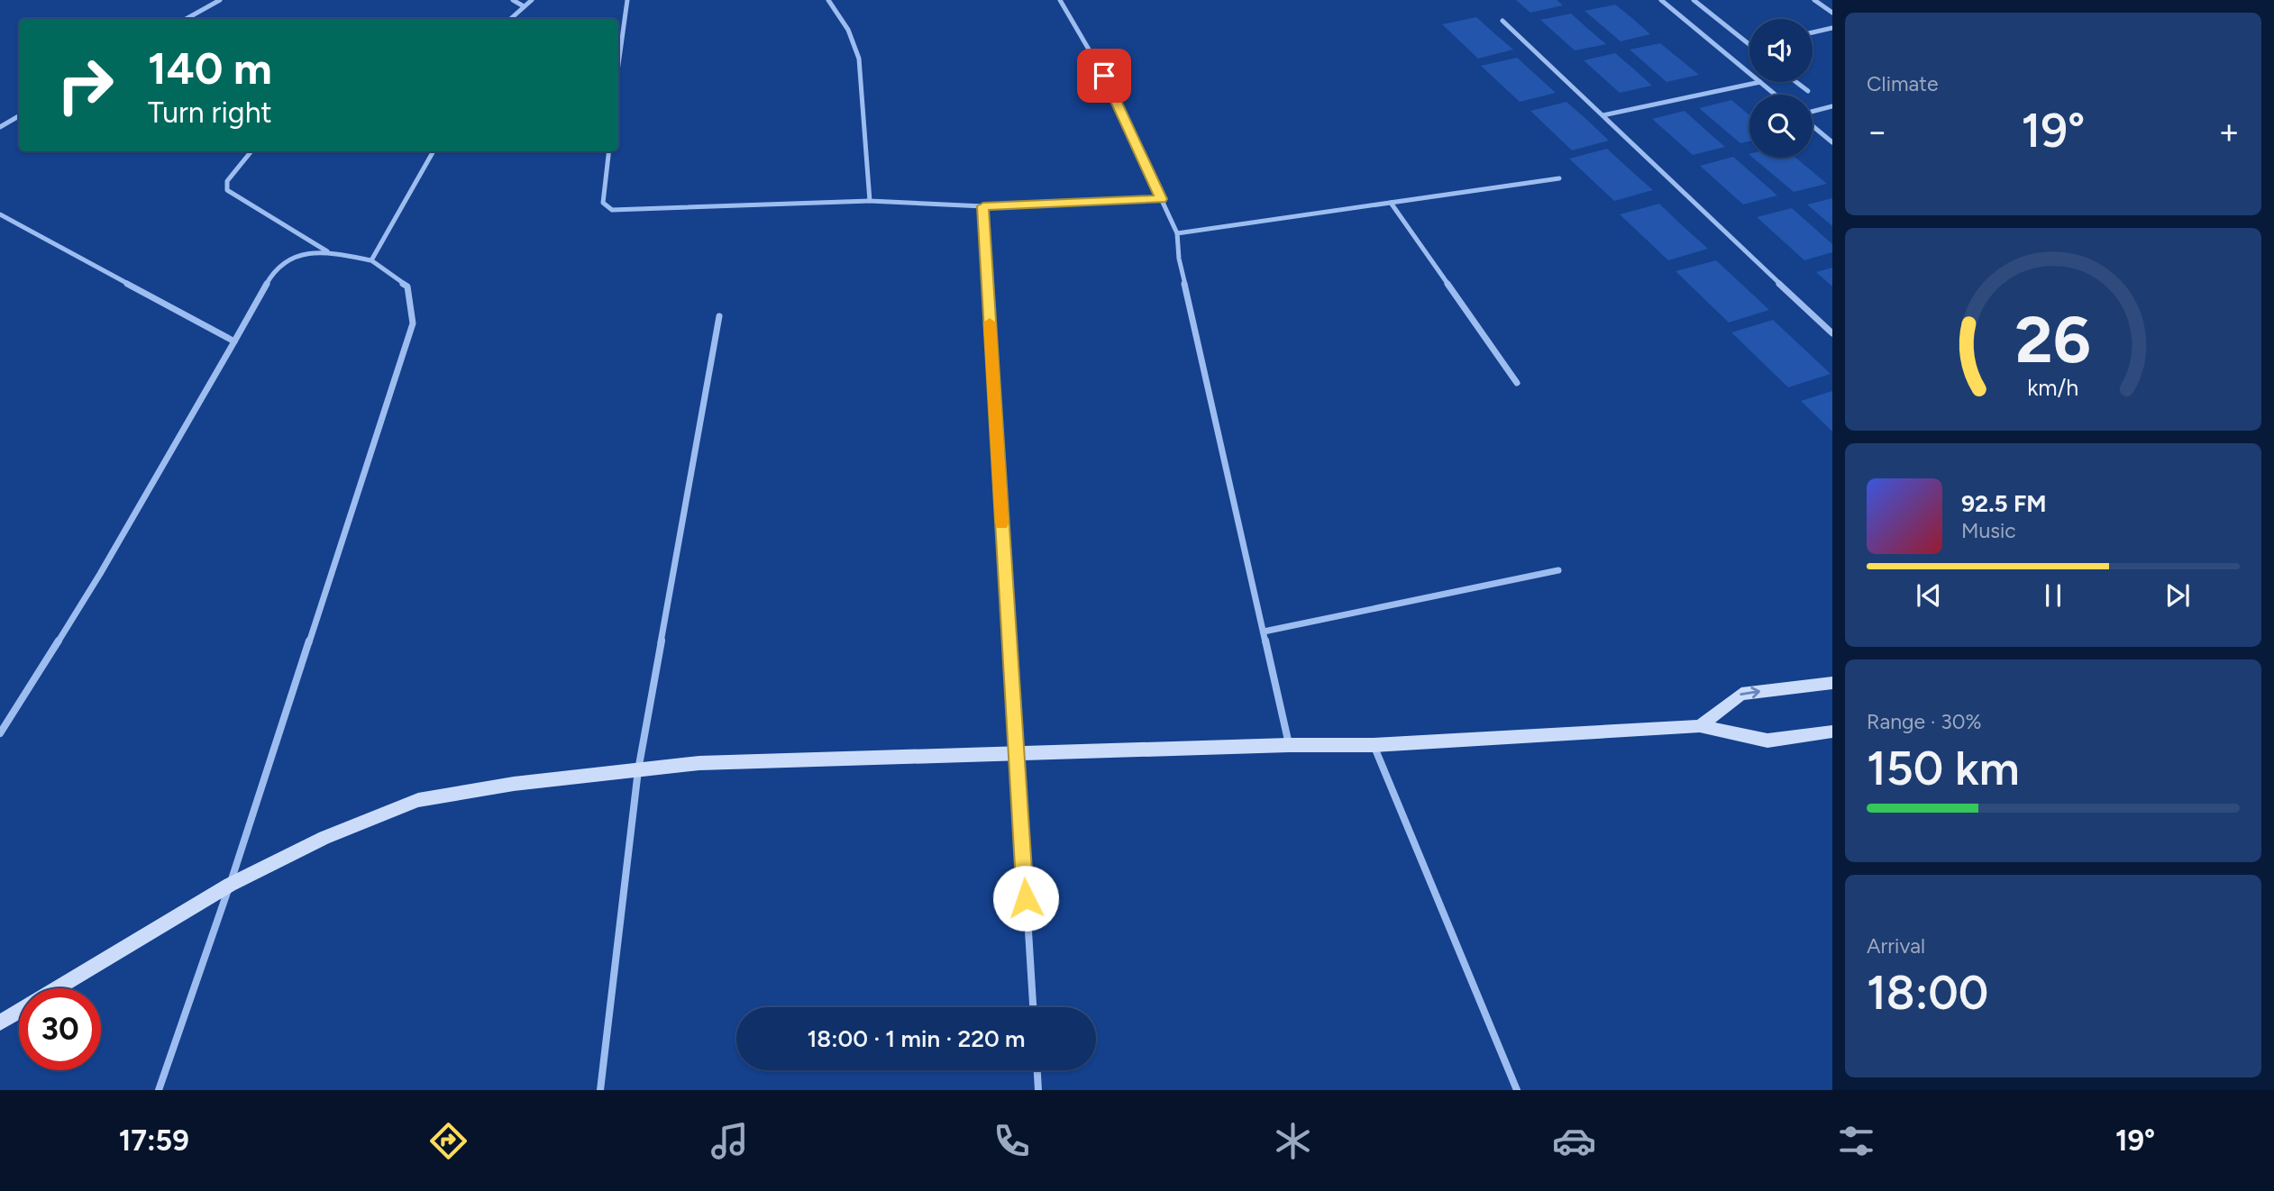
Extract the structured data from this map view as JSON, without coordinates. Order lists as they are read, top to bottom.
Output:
{
  "page": {
    "tile": [
      "Climate",
      ["Range · 30%", "150 km"],
      ["Arrival", "18:00"]
    ],
    "turn": ["140 m", "Turn right"],
    "heat": ["−", "19°", "+"],
    "song": ["92.5 FM", "Music"],
    "limit": "30",
    "trip": "18:00 · 1 min · 220 m",
    "tabs": ["17:59", "19°"],
    "gauge": ["26", "km/h"]
  }
}
